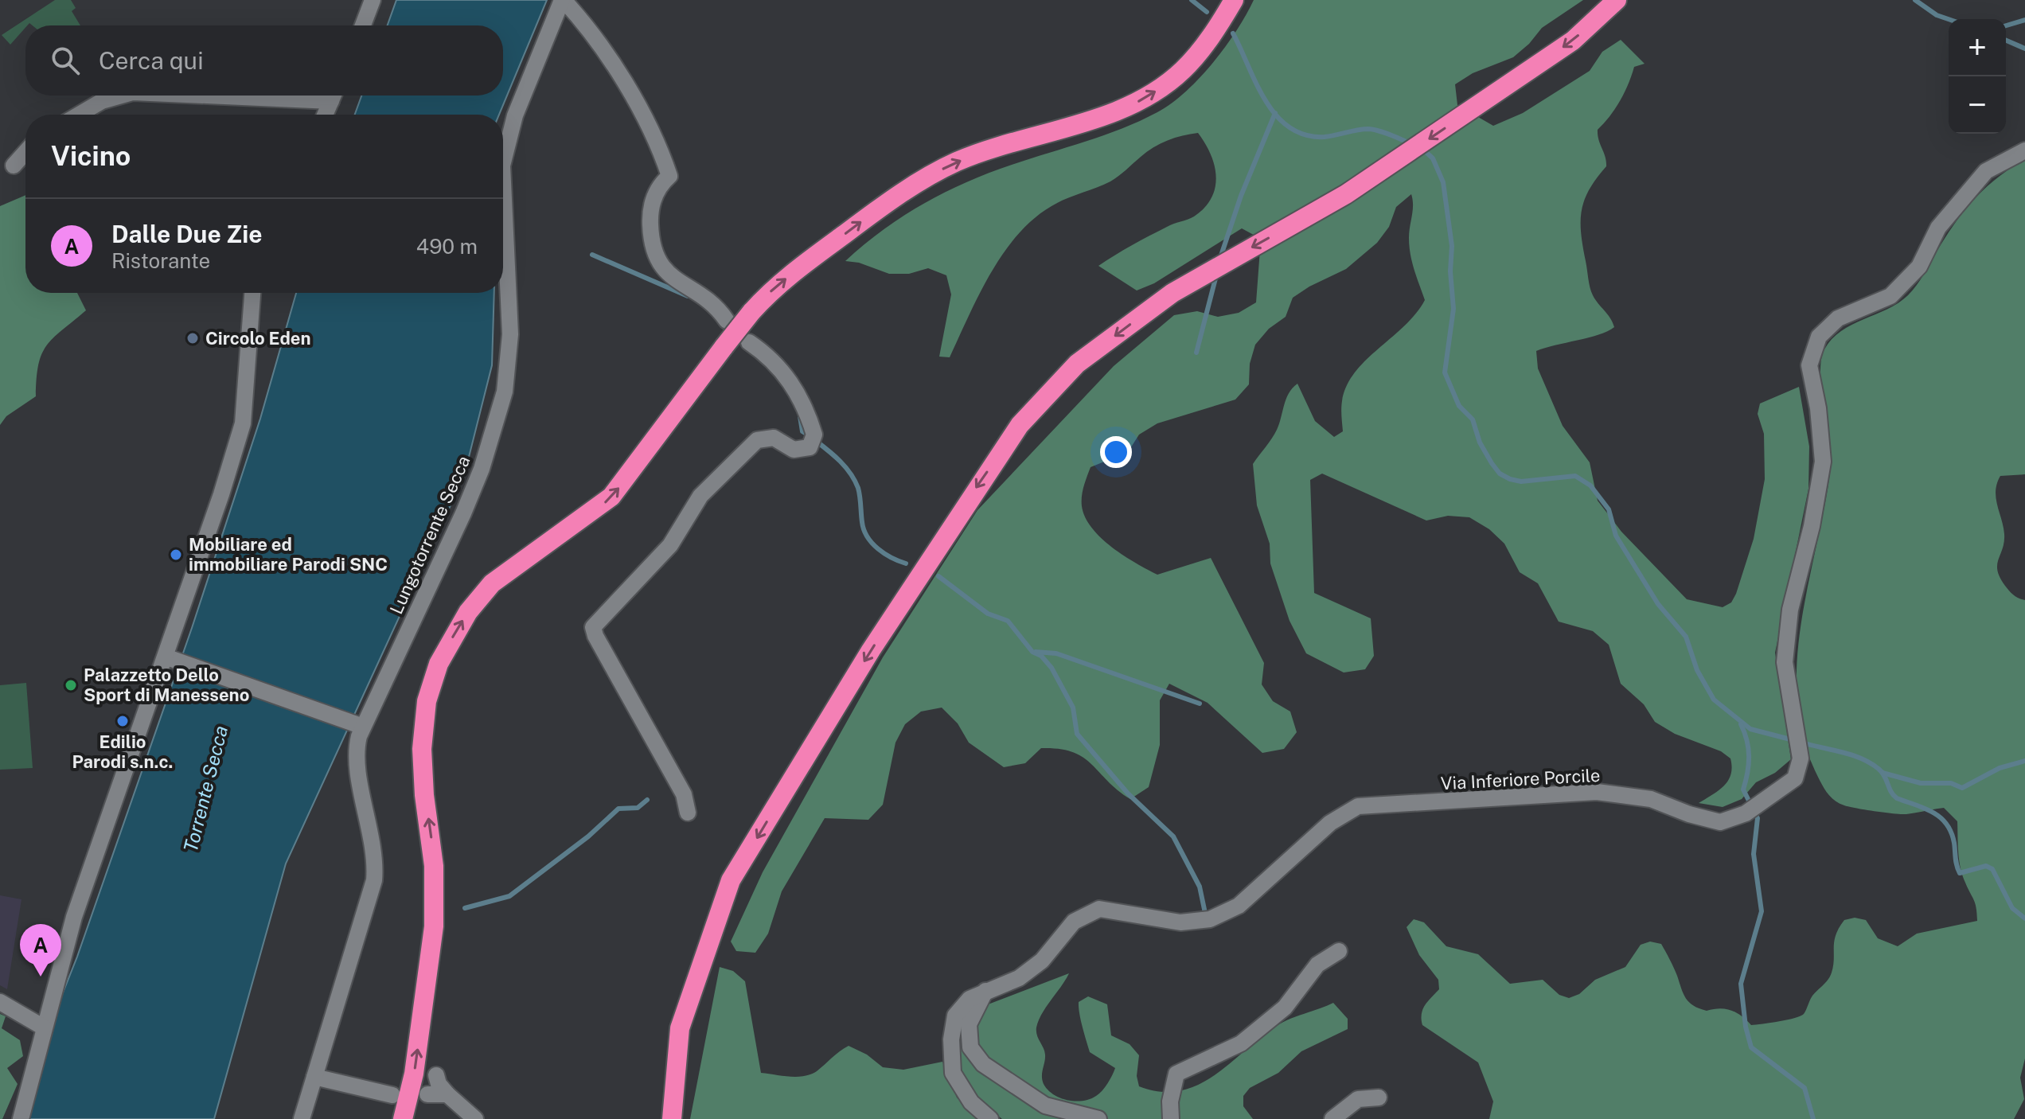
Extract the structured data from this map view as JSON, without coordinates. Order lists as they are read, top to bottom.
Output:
{
  "streets": {
    "street": ["Lungotorrente Secca", "Via Inferiore Porcile"]
  },
  "water": ["Torrente Secca"],
  "places": [
    "Circolo Eden",
    "Mobiliare ed immobiliare Parodi SNC",
    "Palazzetto Dello Sport di Manesseno",
    "Edilio Parodi s.n.c."
  ],
  "page": {
    "map_buttons": ["+", "−"],
    "search": "Cerca qui",
    "heading": "Vicino",
    "list": [
      {
        "mark": "A",
        "name": "Dalle Due Zie",
        "note": "Ristorante",
        "value": "490 m"
      }
    ],
    "pins": "A"
  }
}
